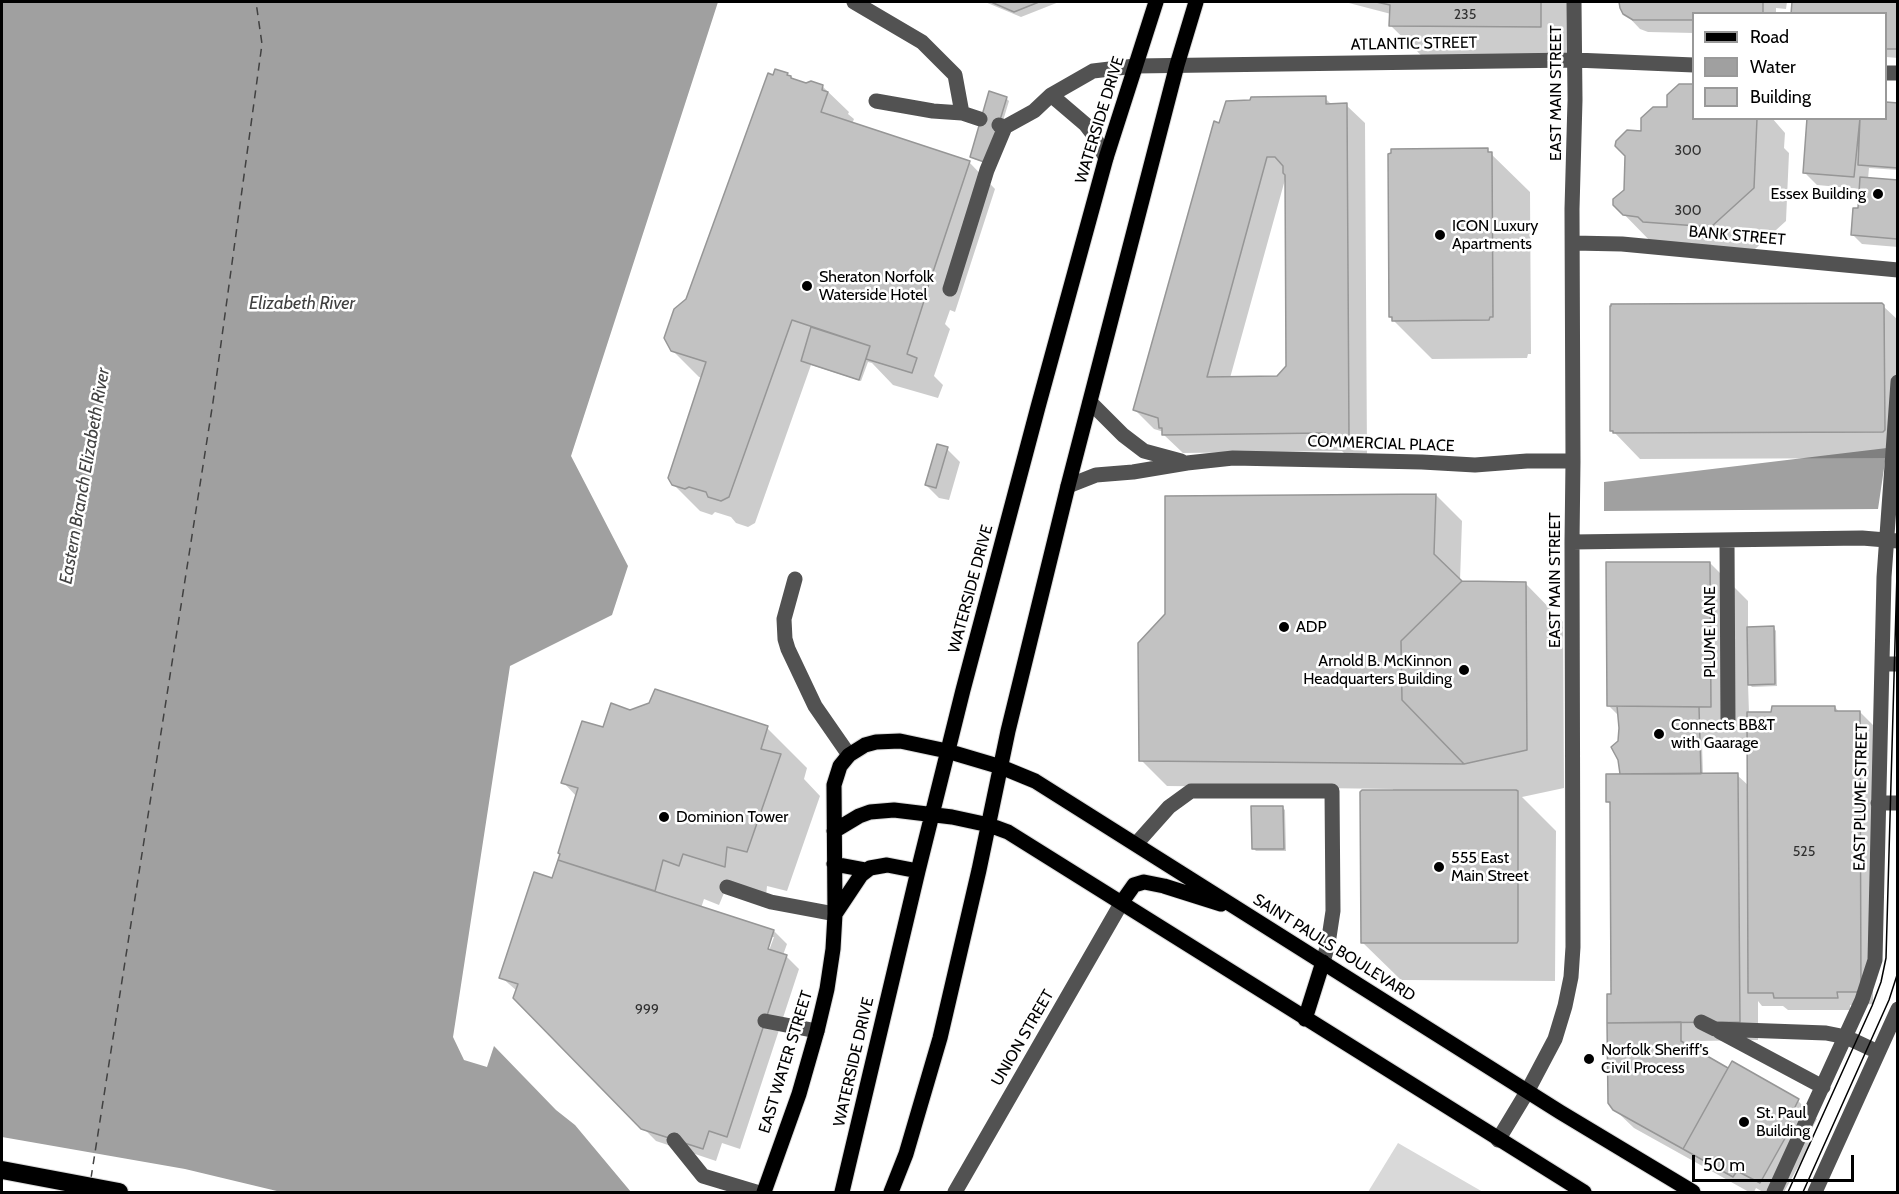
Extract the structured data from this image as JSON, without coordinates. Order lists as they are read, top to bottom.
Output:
{
  "streets": {
    "main road": ["WATERSIDE DRIVE", "SAINT PAULS BOULEVARD", "EAST WATER STREET"],
    "street": [
      "ATLANTIC STREET",
      "EAST MAIN STREET",
      "BANK STREET",
      "COMMERCIAL PLACE",
      "PLUME LANE",
      "EAST PLUME STREET",
      "UNION STREET"
    ]
  },
  "crossings": [
    ["ATLANTIC STREET", "EAST MAIN STREET"],
    ["ATLANTIC STREET", "WATERSIDE DRIVE"],
    ["EAST MAIN STREET", "BANK STREET"],
    ["EAST MAIN STREET", "COMMERCIAL PLACE"],
    ["EAST MAIN STREET", "SAINT PAULS BOULEVARD"],
    ["WATERSIDE DRIVE", "SAINT PAULS BOULEVARD"]
  ],
  "water": ["Elizabeth River", "Eastern Branch Elizabeth River"],
  "places": [
    "Essex Building",
    "ICON Luxury Apartments",
    "Sheraton Norfolk Waterside Hotel",
    "ADP",
    "Arnold B. McKinnon Headquarters Building",
    "Connects BB&T with Gaarage",
    "Dominion Tower",
    "555 East Main Street",
    "Norfolk Sheriff's Civil Process",
    "St. Paul Building"
  ],
  "house_numbers": [
    "235",
    "300",
    "300",
    "525",
    "999"
  ],
  "legend": ["Road", "Water", "Building"],
  "scale_bar": "50 m"
}
